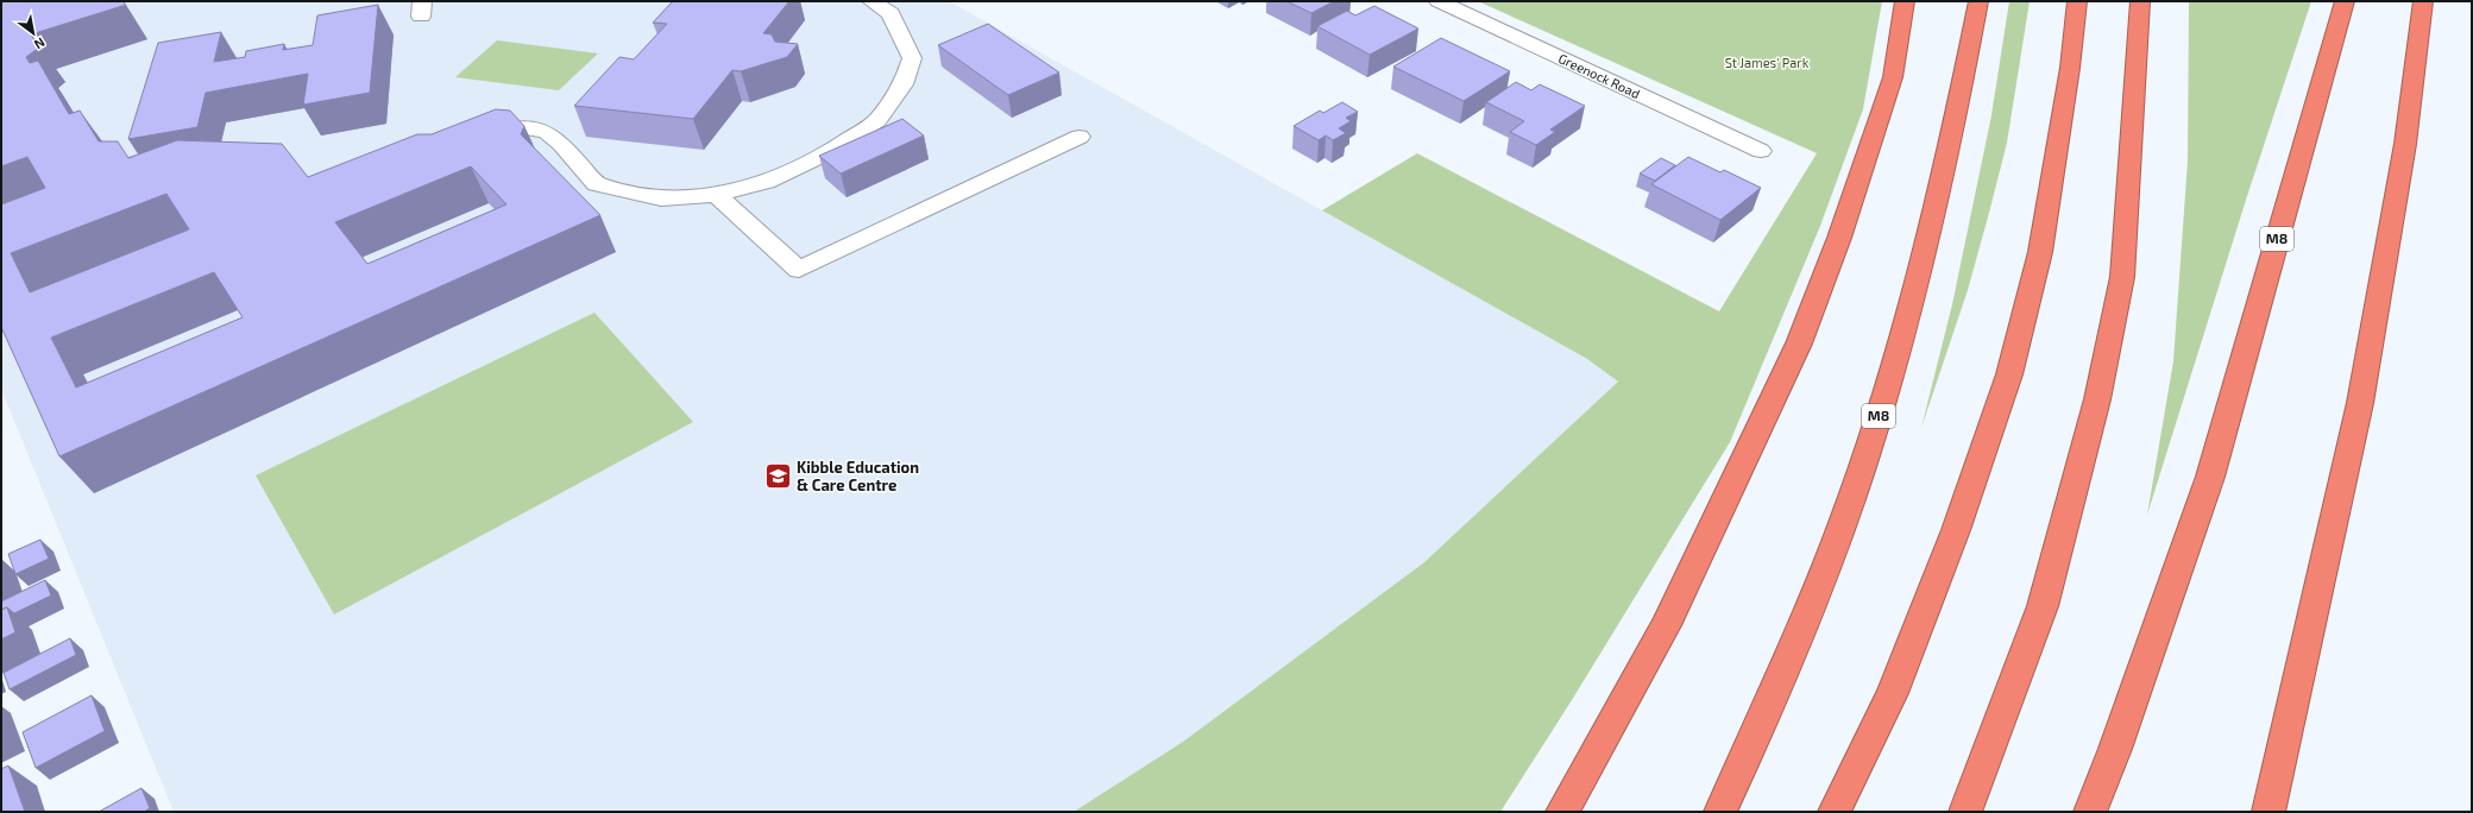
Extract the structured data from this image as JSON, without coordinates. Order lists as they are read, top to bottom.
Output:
{
  "streets": {
    "highway": ["M8"],
    "street": ["Greenock Road"]
  },
  "parks": ["St James' Park"],
  "places": {
    "school or university": ["Kibble Education & Care Centre"]
  },
  "north": "bottom right"
}
